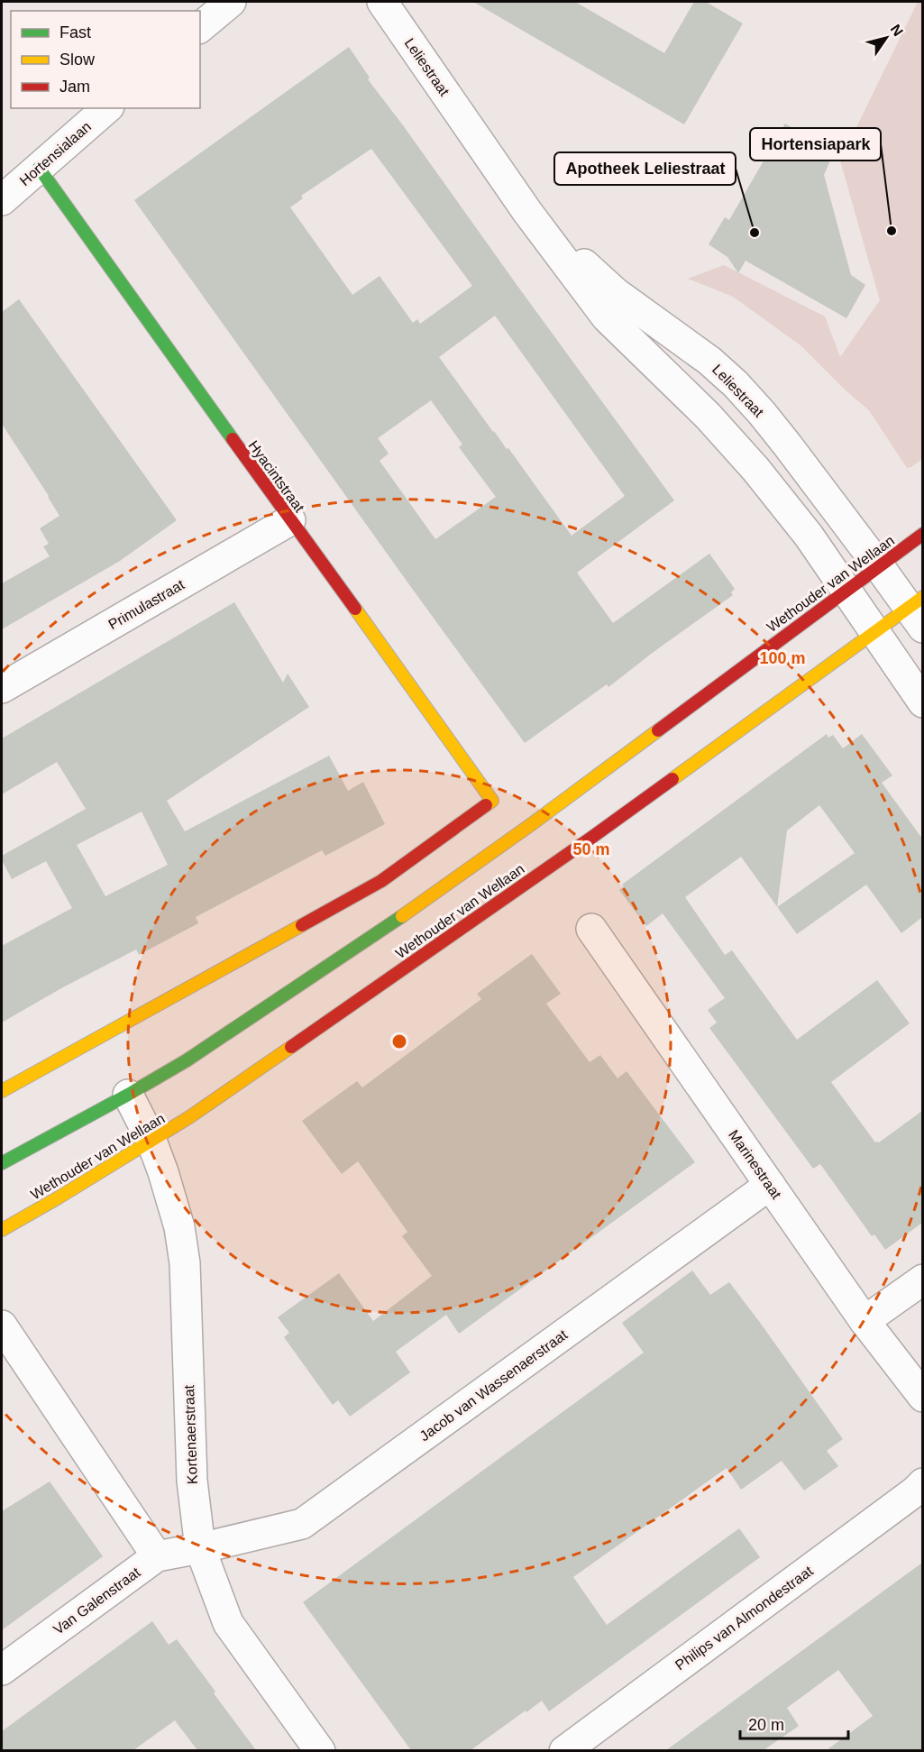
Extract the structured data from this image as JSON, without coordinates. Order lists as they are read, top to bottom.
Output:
{
  "streets": {
    "main road": ["Hyacintstraat", "Wethouder van Wellaan"],
    "street": [
      "Leliestraat",
      "Hortensialaan",
      "Primulastraat",
      "Marinestraat",
      "Jacob van Wassenaerstraat",
      "Kortenaerstraat",
      "Van Galenstraat",
      "Philips van Almondestraat"
    ]
  },
  "crossings": [
    ["Leliestraat", "Wethouder van Wellaan"],
    ["Hortensialaan", "Hyacintstraat"],
    ["Hyacintstraat", "Primulastraat"],
    ["Wethouder van Wellaan", "Kortenaerstraat"],
    ["Marinestraat", "Jacob van Wassenaerstraat"],
    ["Jacob van Wassenaerstraat", "Kortenaerstraat"],
    ["Jacob van Wassenaerstraat", "Van Galenstraat"],
    ["Kortenaerstraat", "Van Galenstraat"]
  ],
  "places": ["Hortensiapark", "Apotheek Leliestraat"],
  "legend": ["Fast", "Slow", "Jam"],
  "scale_bar": "20 m",
  "north": "top right",
  "rings": ["100 m", "50 m"]
}
